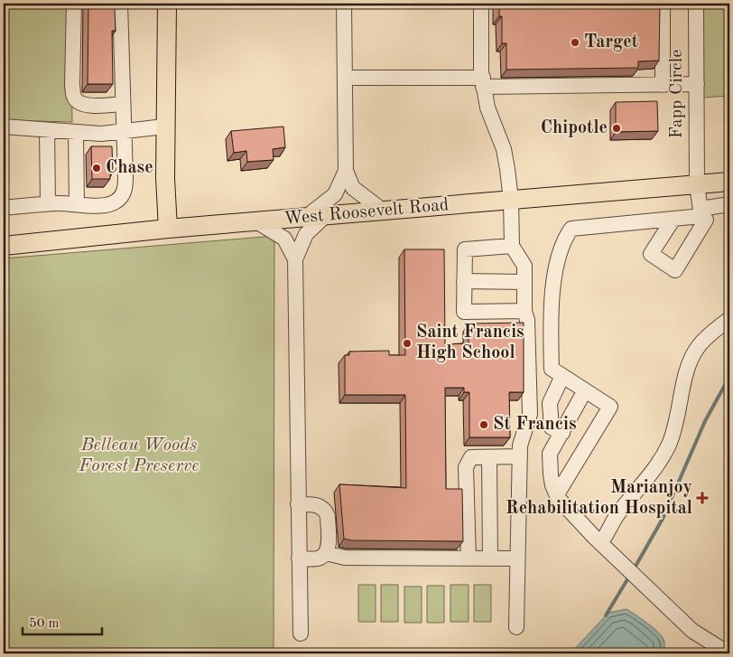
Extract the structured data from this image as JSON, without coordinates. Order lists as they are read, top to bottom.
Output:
{
  "streets": {
    "main road": ["West Roosevelt Road"],
    "street": ["Fapp Circle"]
  },
  "crossings": [
    ["Fapp Circle", "West Roosevelt Road"]
  ],
  "parks": ["Belleau Woods Forest Preserve"],
  "places": {
    "other": [
      "Target",
      "Chipotle",
      "Chase",
      "Saint Francis High School",
      "St Francis"
    ],
    "health": ["Marianjoy Rehabilitation Hospital"]
  },
  "scale_bar": "50 m"
}
